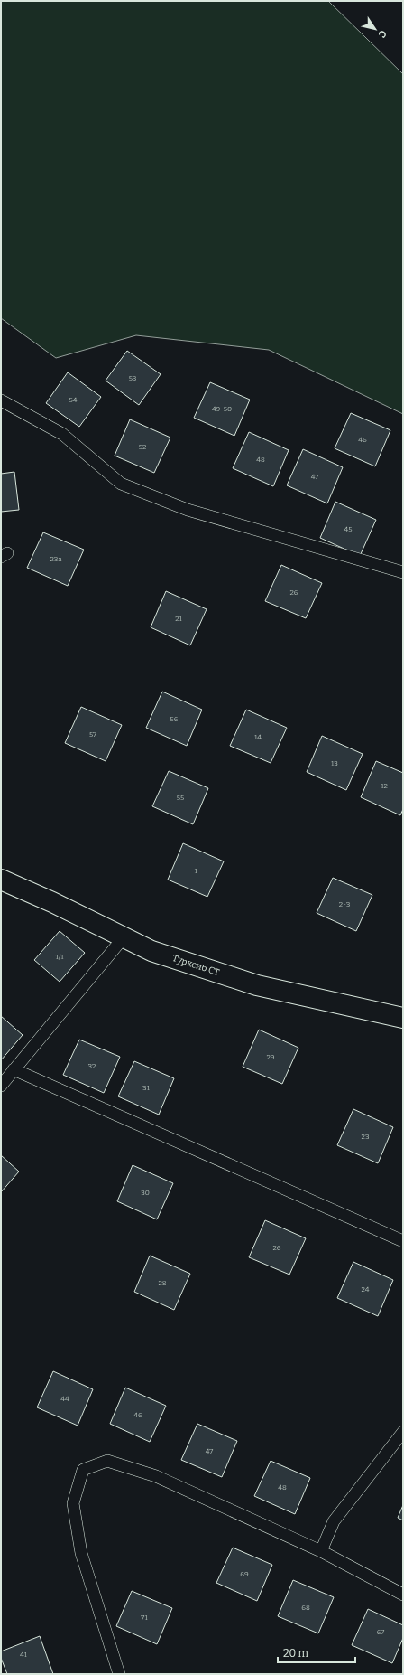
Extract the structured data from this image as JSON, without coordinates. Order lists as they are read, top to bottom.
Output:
{
  "streets": {
    "street": ["Турксиб СТ"]
  },
  "house_numbers": [
    "53",
    "54",
    "49-50",
    "46",
    "52",
    "48",
    "47",
    "45",
    "23а",
    "26",
    "21",
    "56",
    "57",
    "14",
    "13",
    "12",
    "55",
    "1",
    "2-3",
    "1/1",
    "29",
    "32",
    "31",
    "23",
    "30",
    "26",
    "28",
    "24",
    "44",
    "46",
    "47",
    "48",
    "69",
    "68",
    "71",
    "67",
    "41"
  ],
  "scale_bar": "20 m",
  "north": "bottom right"
}
